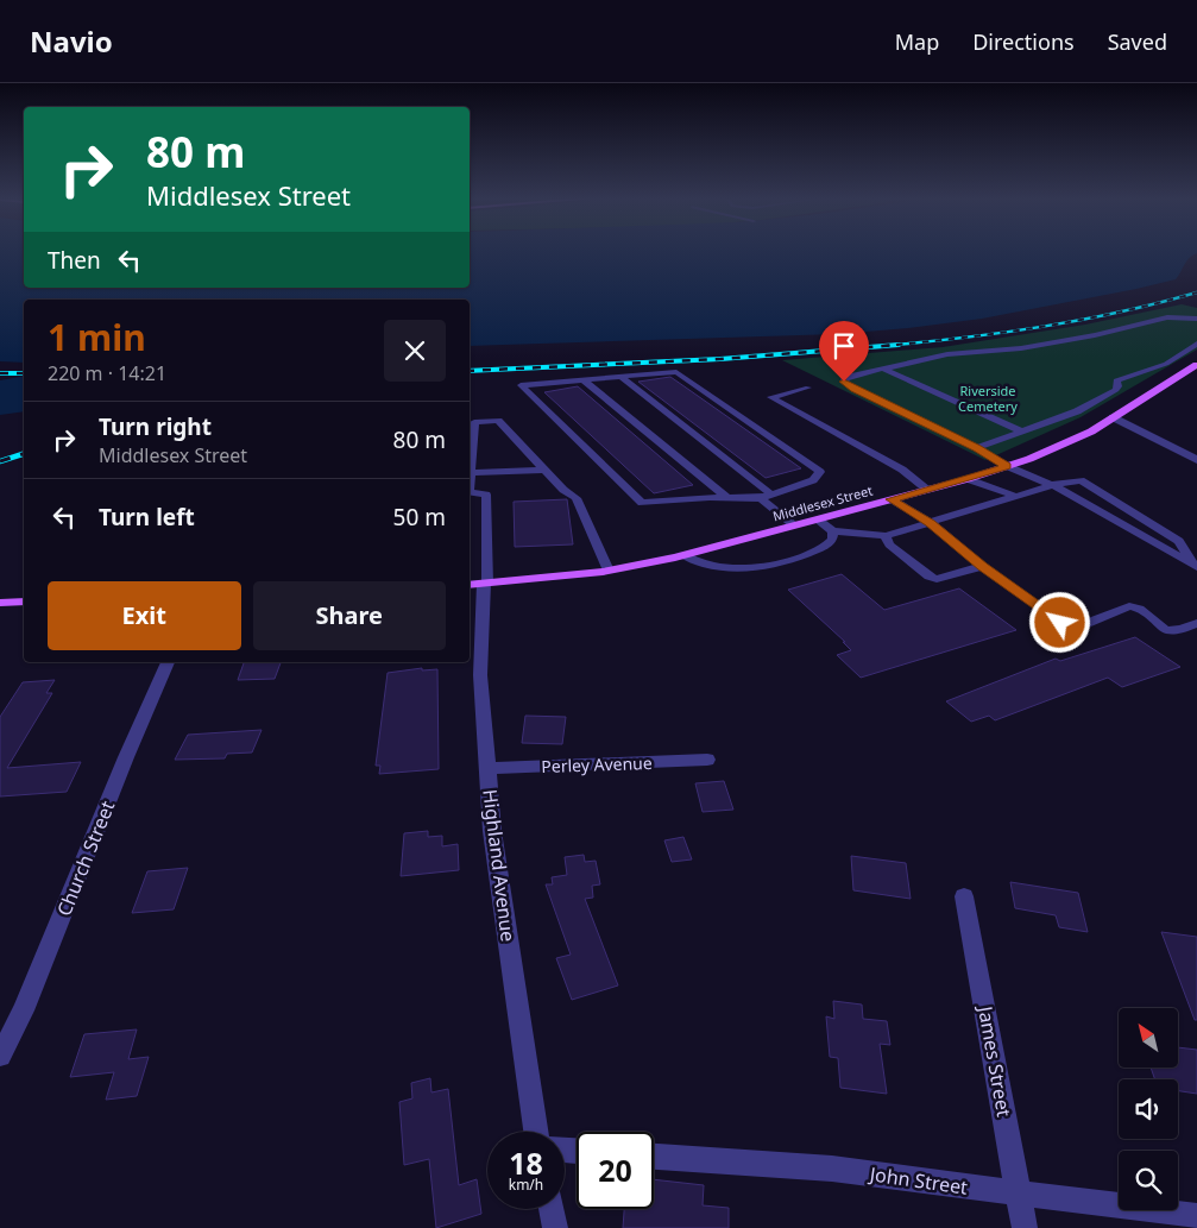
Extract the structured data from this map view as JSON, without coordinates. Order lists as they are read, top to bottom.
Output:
{
  "streets": {
    "main road": ["Middlesex Street"],
    "street": [
      "Perley Avenue",
      "Church Street",
      "Highland Avenue",
      "James Street",
      "John Street"
    ]
  },
  "crossings": [
    ["Middlesex Street", "Highland Avenue"],
    ["Perley Avenue", "Highland Avenue"],
    ["James Street", "John Street"]
  ],
  "parks": ["Riverside Cemetery"],
  "north": "top left",
  "page": {
    "header": "Navio",
    "nav": ["Map", "Directions", "Saved"],
    "turn": ["80 m", "Middlesex Street"],
    "then": "Then",
    "heading": ["1 min", "220 m · 14:21"],
    "list": [
      {
        "name": "Turn right",
        "note": "Middlesex Street",
        "value": "80 m"
      },
      {
        "name": "Turn left",
        "value": "50 m"
      }
    ],
    "buttons": ["Exit", "Share"],
    "speed": "18 km/h",
    "limit": "20"
  }
}
